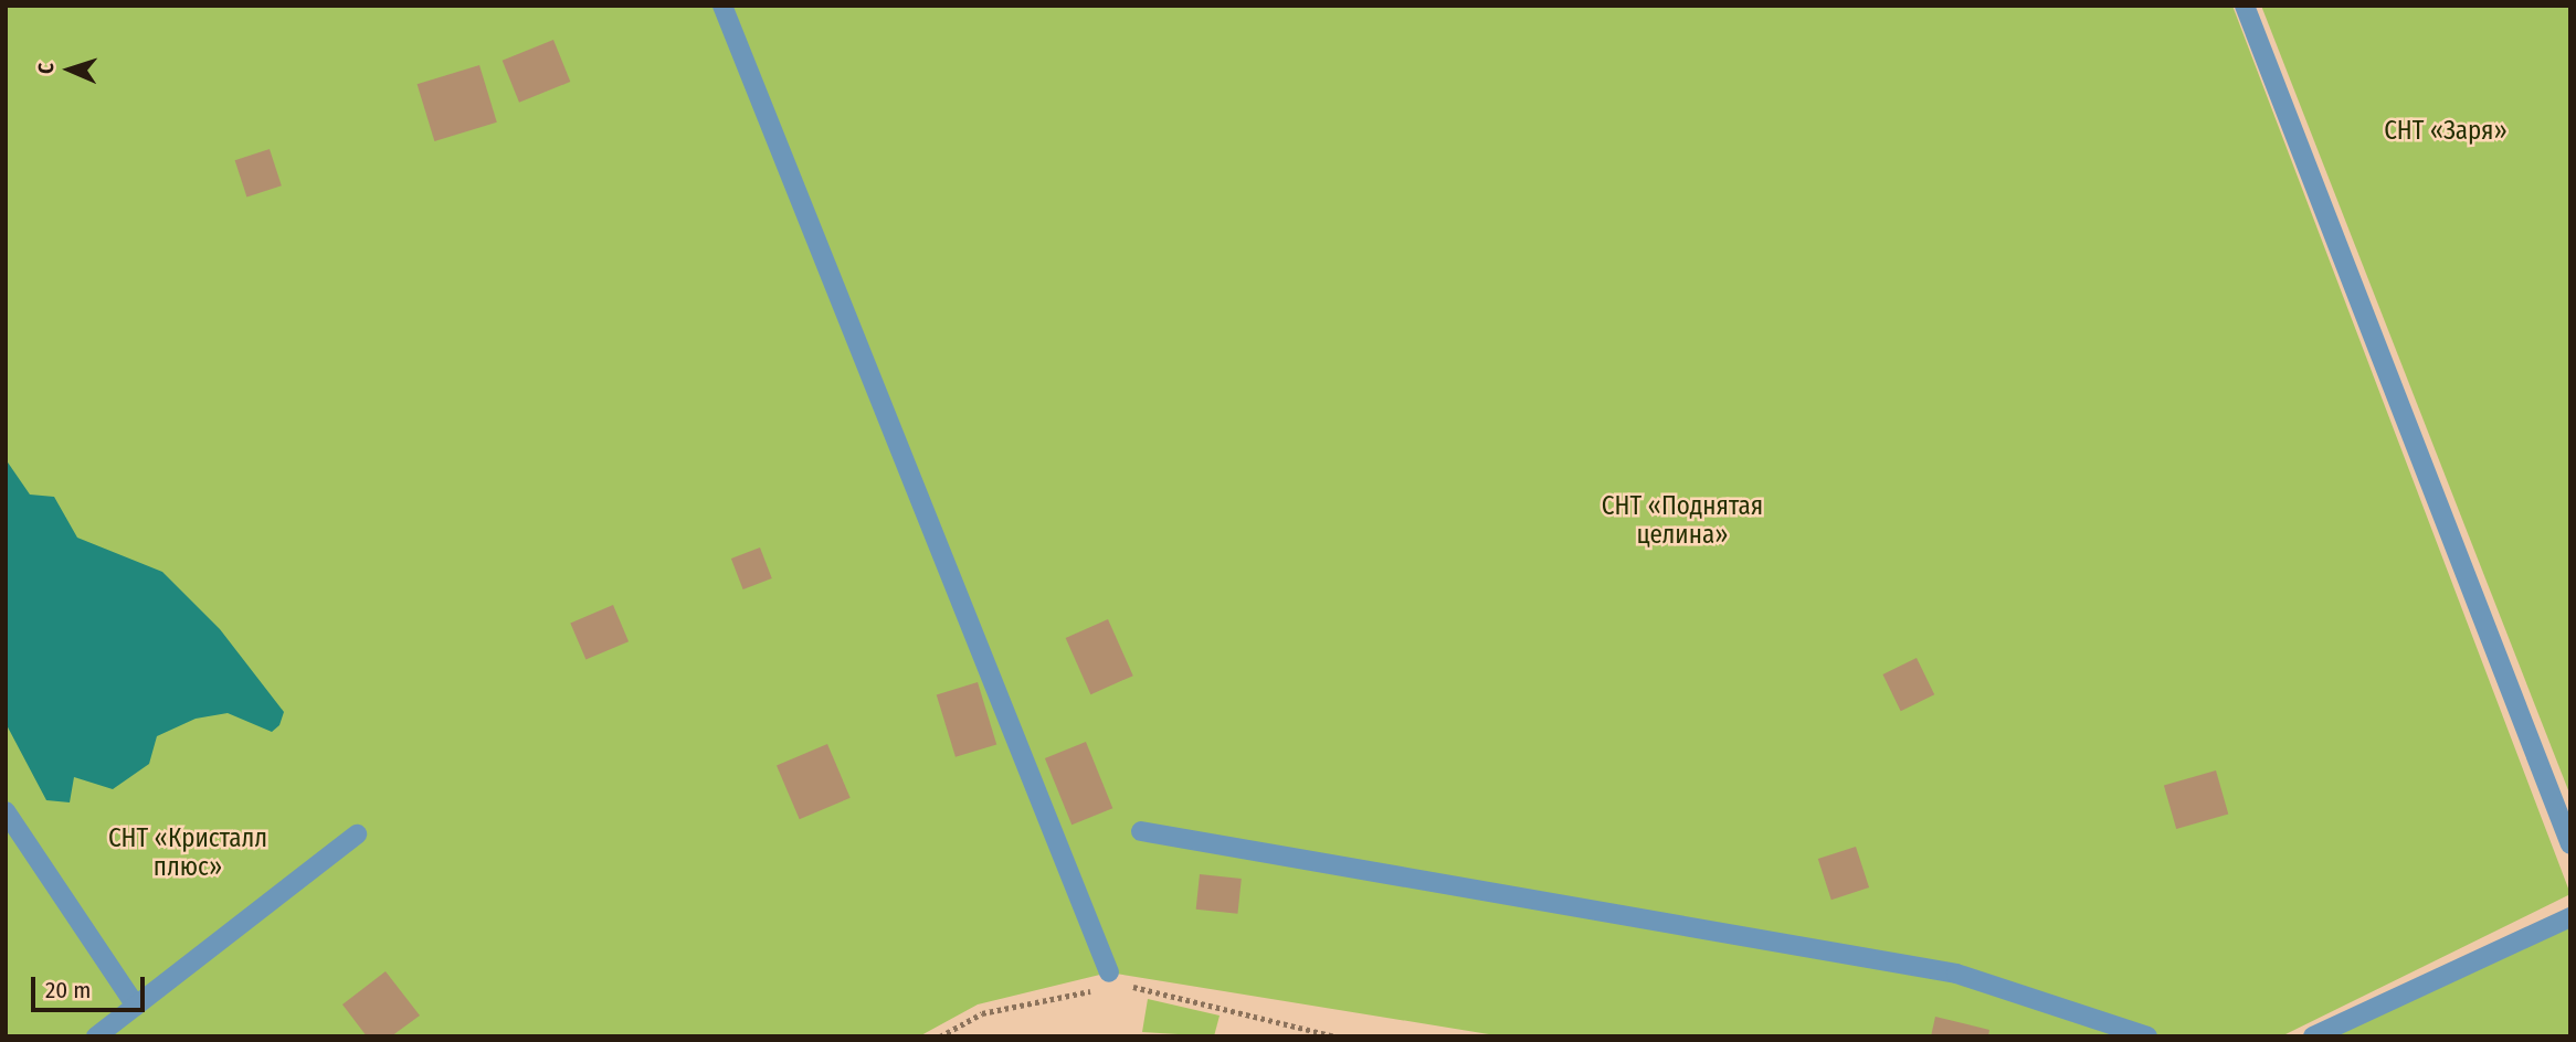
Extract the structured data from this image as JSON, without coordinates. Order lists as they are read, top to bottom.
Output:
{
  "parks": ["СНТ «Заря»", "СНТ «Поднятая целина»", "СНТ «Кристалл плюс»"],
  "scale_bar": "20 m",
  "north": "left"
}
